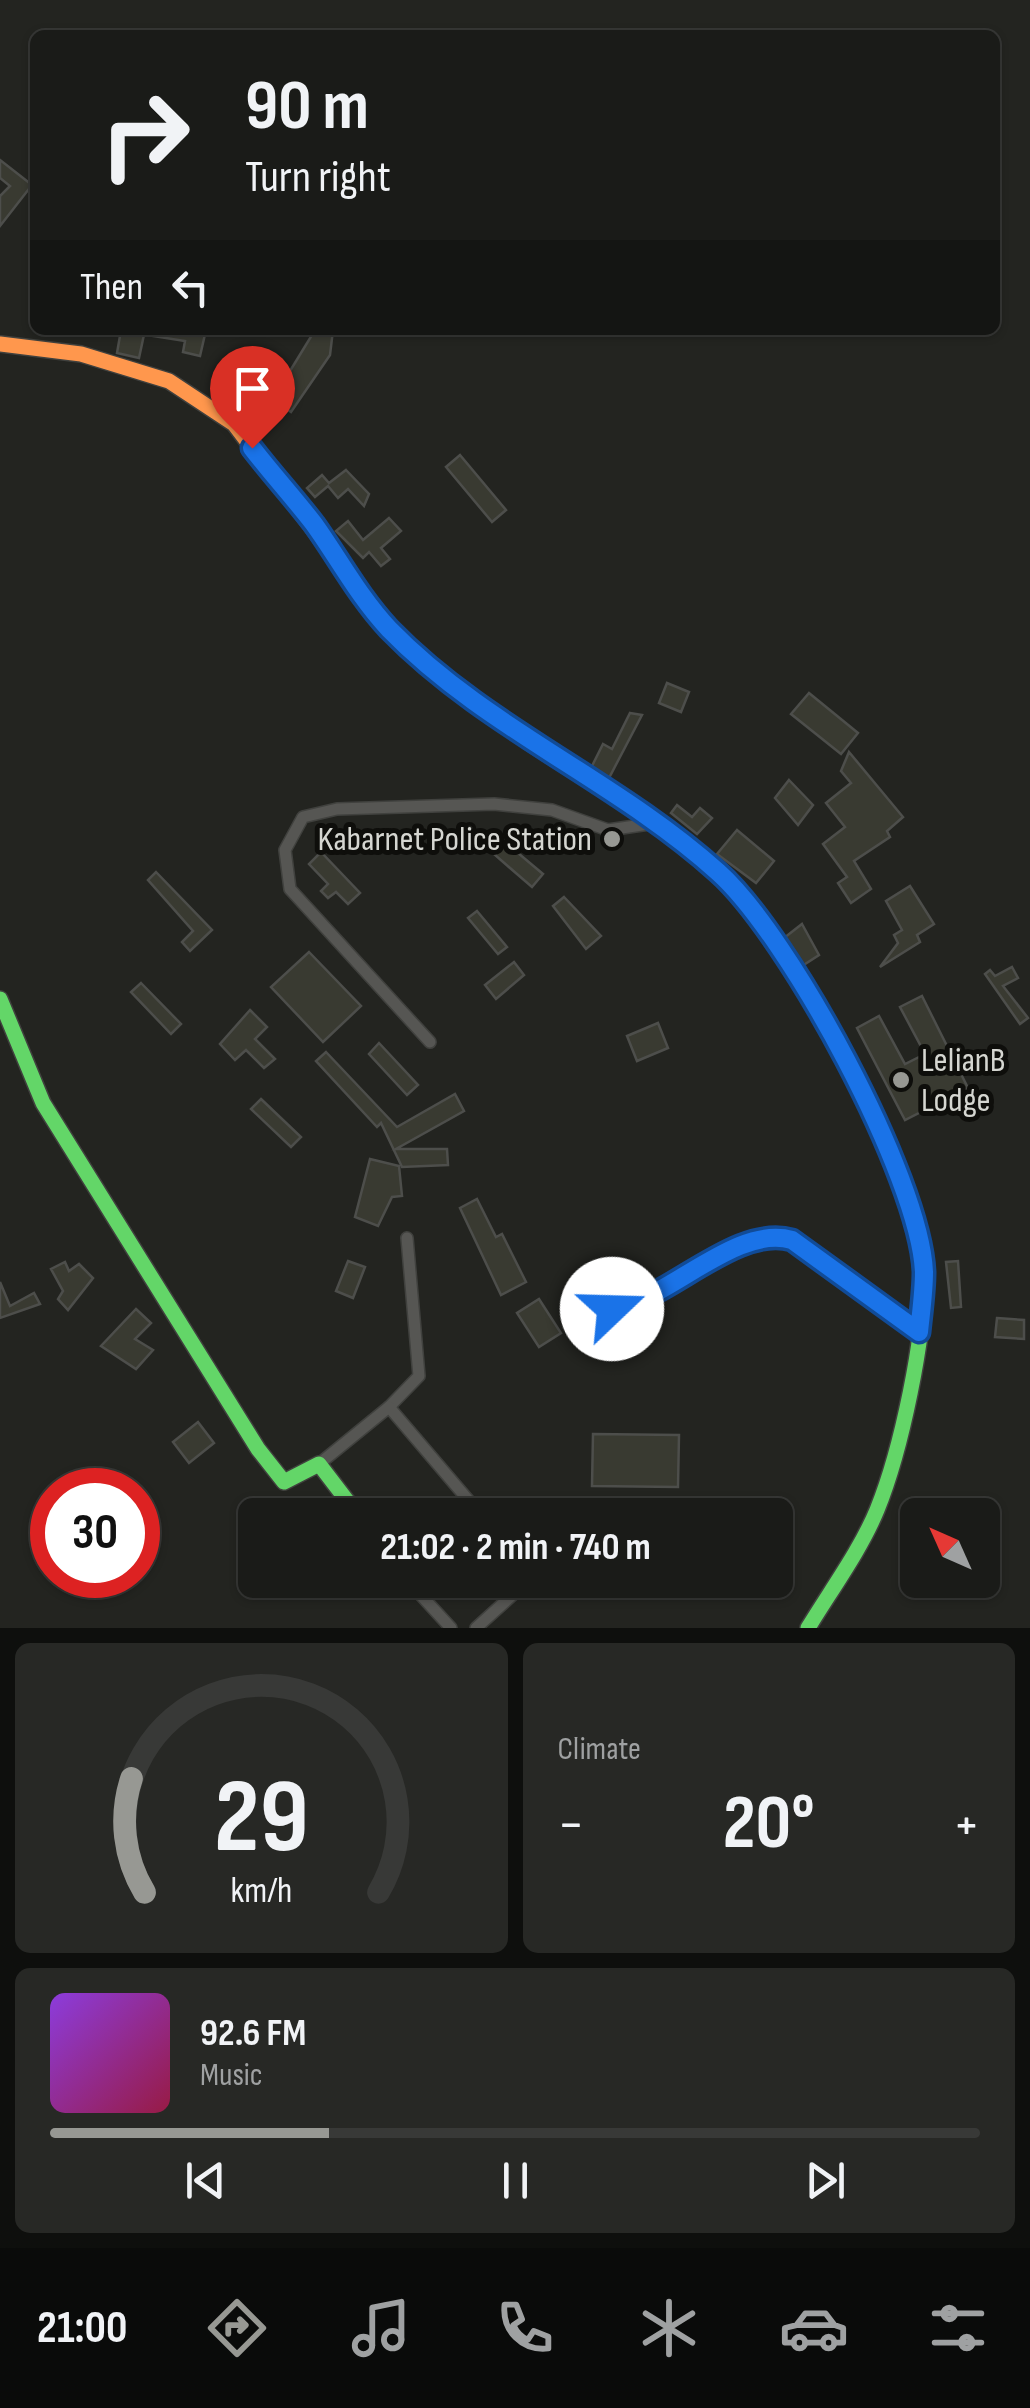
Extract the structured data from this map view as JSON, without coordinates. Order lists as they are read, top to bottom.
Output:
{
  "places": ["Kabarnet Police Station", "LelianB Lodge"],
  "north": "top left",
  "page": {
    "turn": ["90 m", "Turn right"],
    "then": "Then",
    "limit": "30",
    "trip": "21:02 · 2 min · 740 m",
    "tile": "Climate",
    "heat": ["−", "20°", "+"],
    "song": ["92.6 FM", "Music"],
    "tabs": "21:00",
    "gauge": ["29", "km/h"]
  }
}
